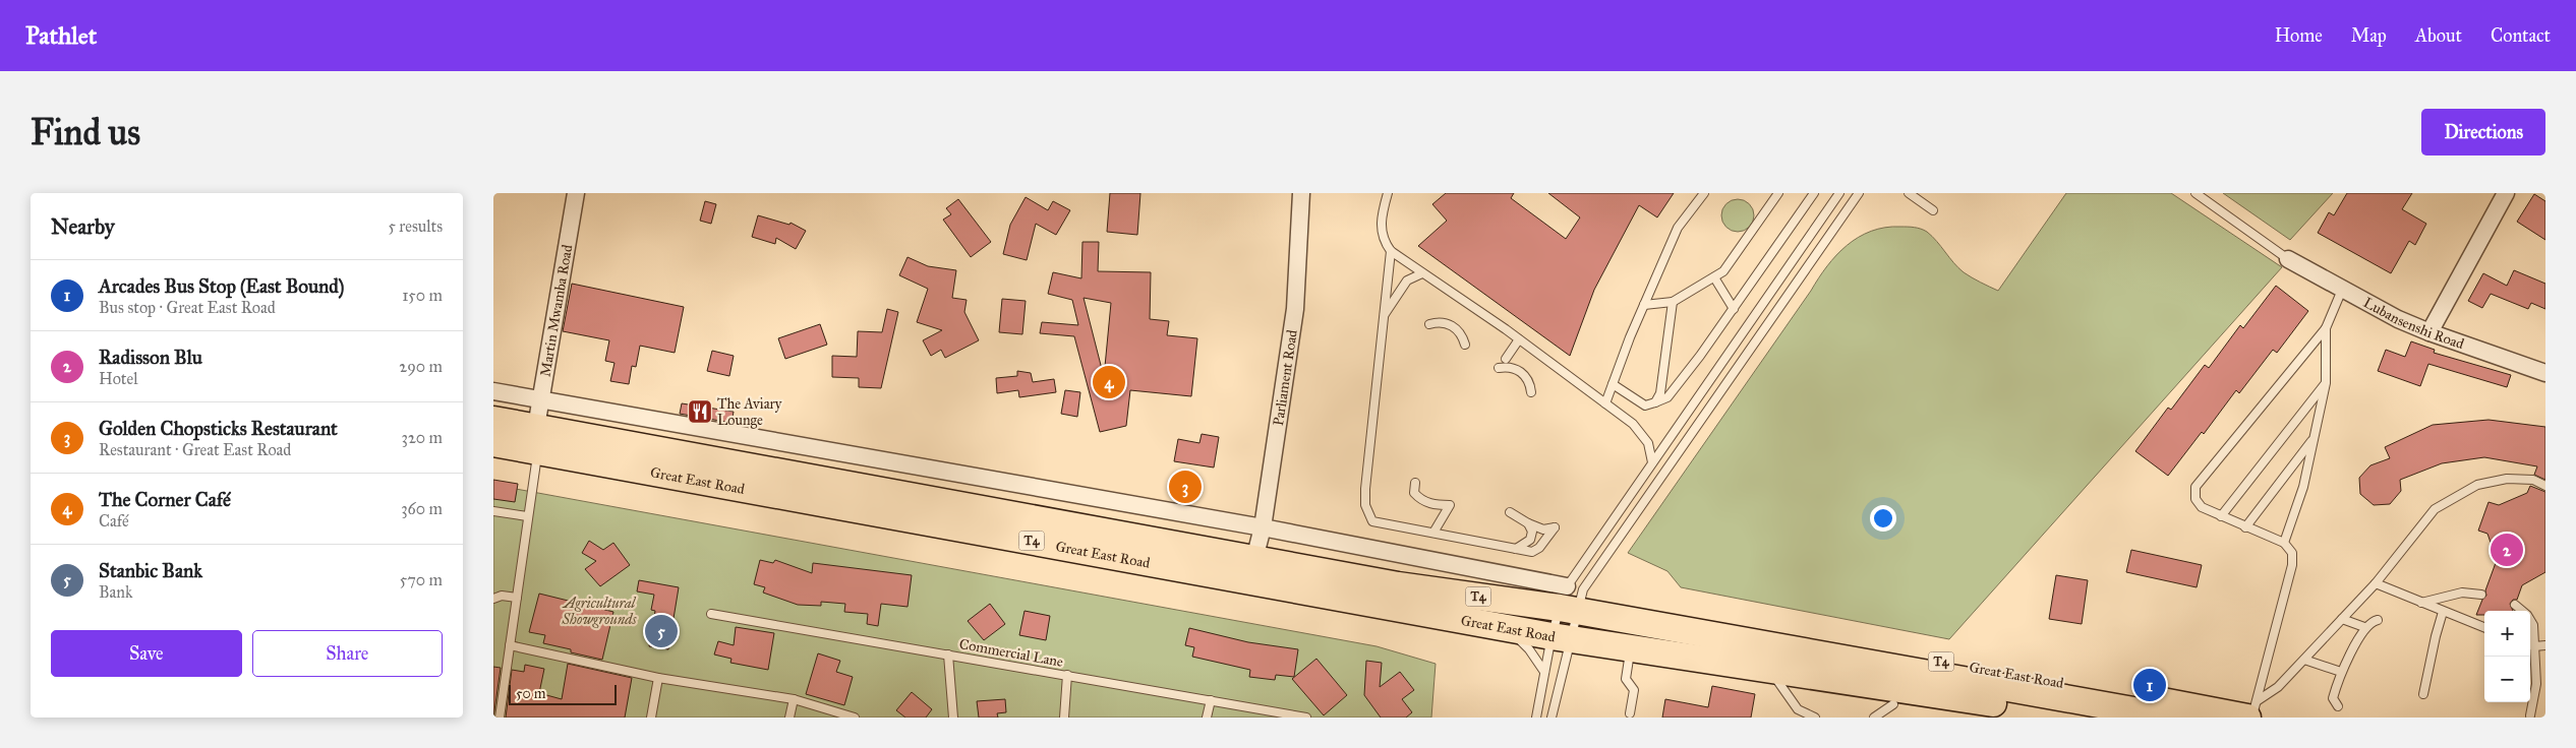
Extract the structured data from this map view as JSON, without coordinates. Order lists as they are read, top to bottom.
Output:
{
  "streets": {
    "main road": ["Great East Road", "T4"],
    "street": ["Martin Mwamba Road", "Lubansenshi Road", "Parliament Road"],
    "lane": ["Commercial Lane"]
  },
  "crossings": [
    ["Martin Mwamba Road", "Great East Road"],
    ["Parliament Road", "Great East Road"]
  ],
  "parks": ["Agricultural Showgrounds"],
  "places": {
    "restaurant": ["The Aviary Lounge"]
  },
  "scale_bar": "50 m",
  "page": {
    "header": "Pathlet",
    "nav": [
      "Home",
      "Map",
      "About",
      "Contact"
    ],
    "buttons": [
      "Directions",
      ["Save", "Share"]
    ],
    "title": "Find us",
    "heading": ["Nearby", "5 results"],
    "list": [
      {
        "mark": "1",
        "name": "Arcades Bus Stop (East Bound)",
        "note": "Bus stop · Great East Road",
        "value": "150 m"
      },
      {
        "mark": "2",
        "name": "Radisson Blu",
        "note": "Hotel",
        "value": "290 m"
      },
      {
        "mark": "3",
        "name": "Golden Chopsticks Restaurant",
        "note": "Restaurant · Great East Road",
        "value": "320 m"
      },
      {
        "mark": "4",
        "name": "The Corner Café",
        "note": "Café",
        "value": "360 m"
      },
      {
        "mark": "5",
        "name": "Stanbic Bank",
        "note": "Bank",
        "value": "570 m"
      }
    ],
    "pins": [
      "4",
      "3",
      "2",
      "5",
      "1"
    ],
    "map_buttons": ["+", "−"],
    "scale": "50 m"
  }
}
